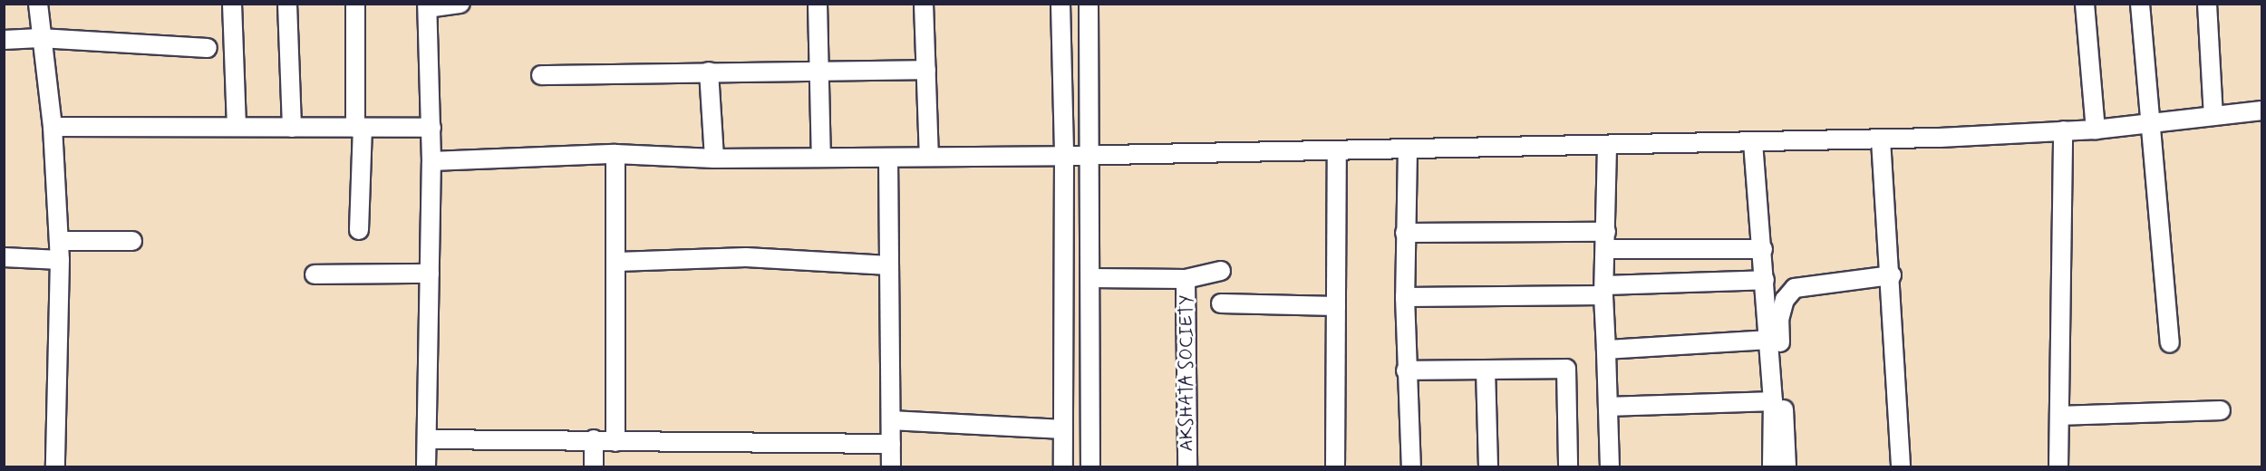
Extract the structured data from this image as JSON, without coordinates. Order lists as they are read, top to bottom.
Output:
{
  "streets": {
    "street": ["AKSHATA SOCIETY"]
  }
}
